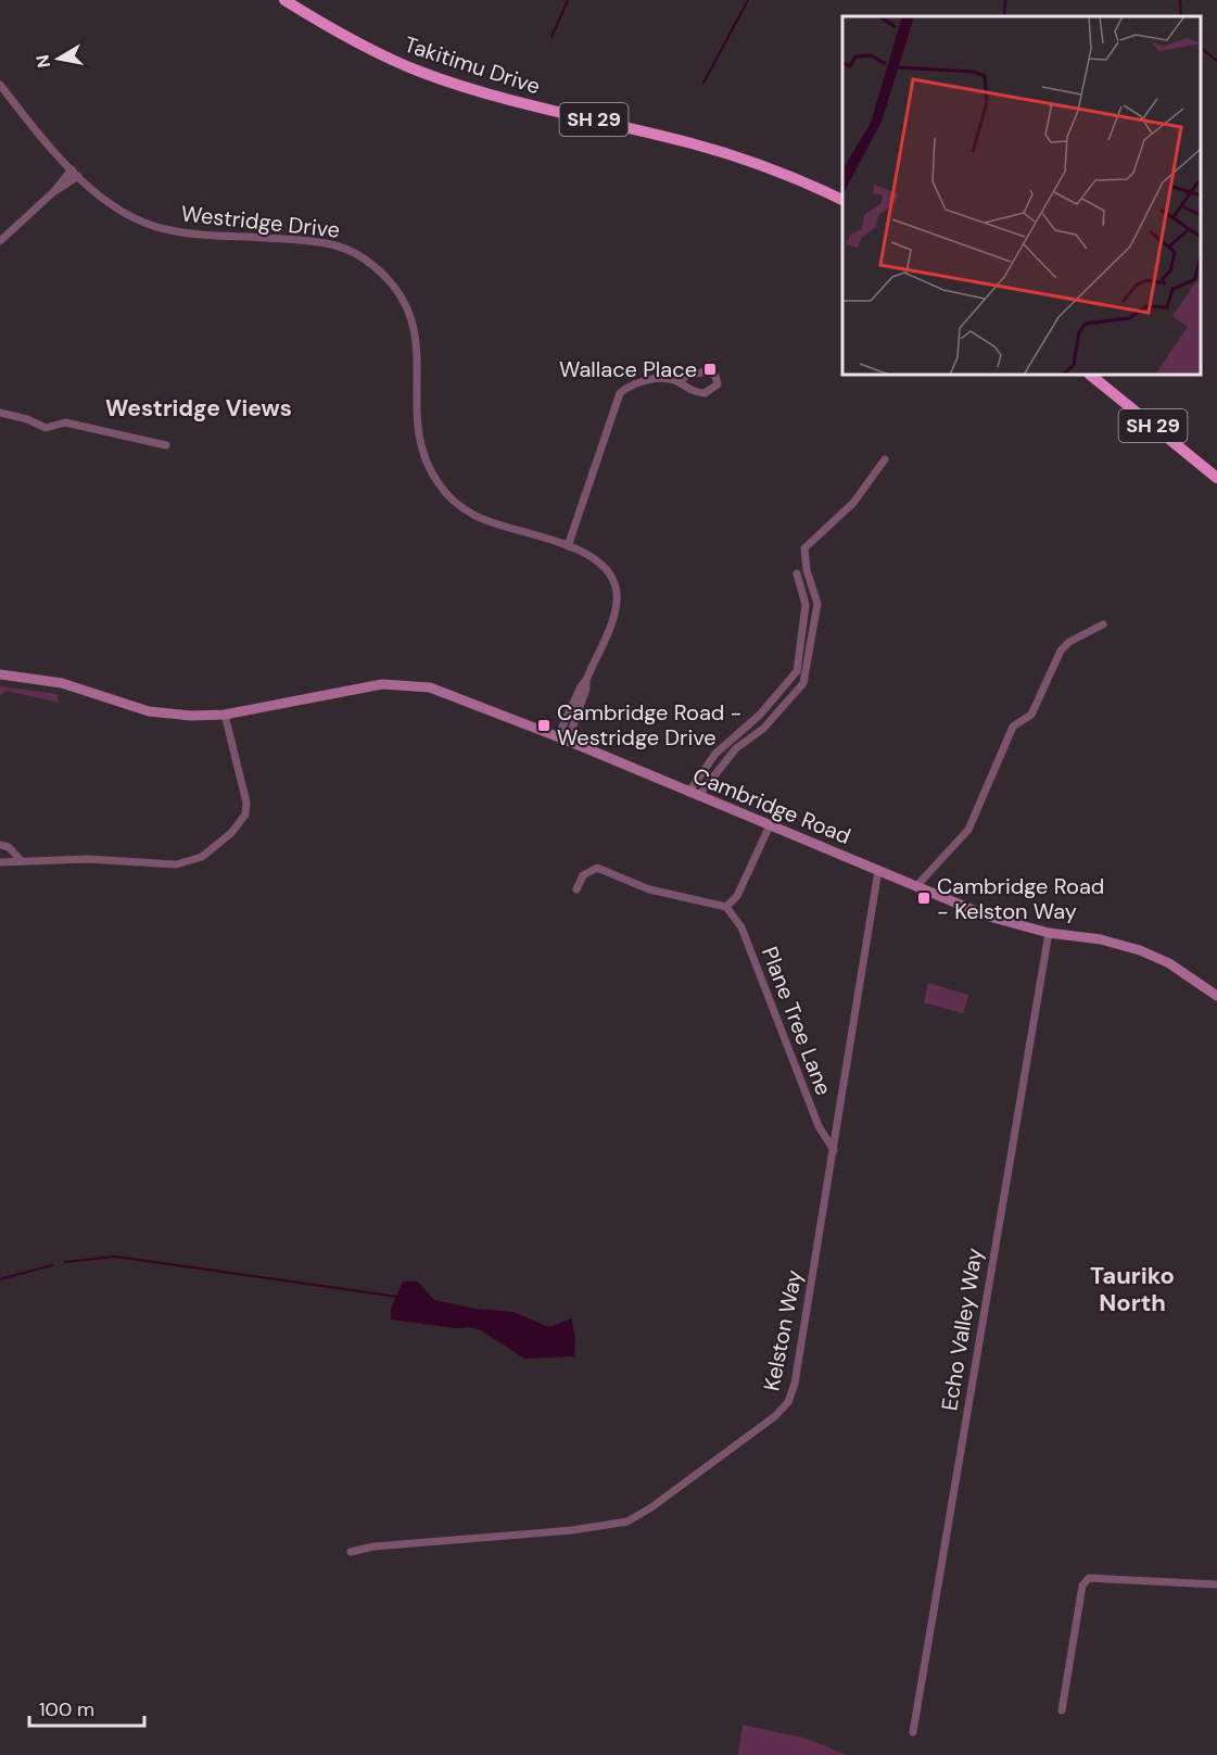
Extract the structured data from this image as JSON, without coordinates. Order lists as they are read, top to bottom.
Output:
{
  "streets": {
    "highway": ["Takitimu Drive", "SH 29"],
    "main road": ["Cambridge Road"],
    "street": [
      "Westridge Drive",
      "Plane Tree Lane",
      "Echo Valley Way",
      "Kelston Way"
    ]
  },
  "crossings": [
    ["Westridge Drive", "Cambridge Road"],
    ["Cambridge Road", "Echo Valley Way"],
    ["Cambridge Road", "Kelston Way"],
    ["Plane Tree Lane", "Kelston Way"]
  ],
  "districts": ["Westridge Views", "Tauriko North"],
  "places": {
    "transit": ["Wallace Place", "Cambridge Road - Westridge Drive", "Cambridge Road - Kelston Way"]
  },
  "scale_bar": "100 m",
  "north": "left"
}
